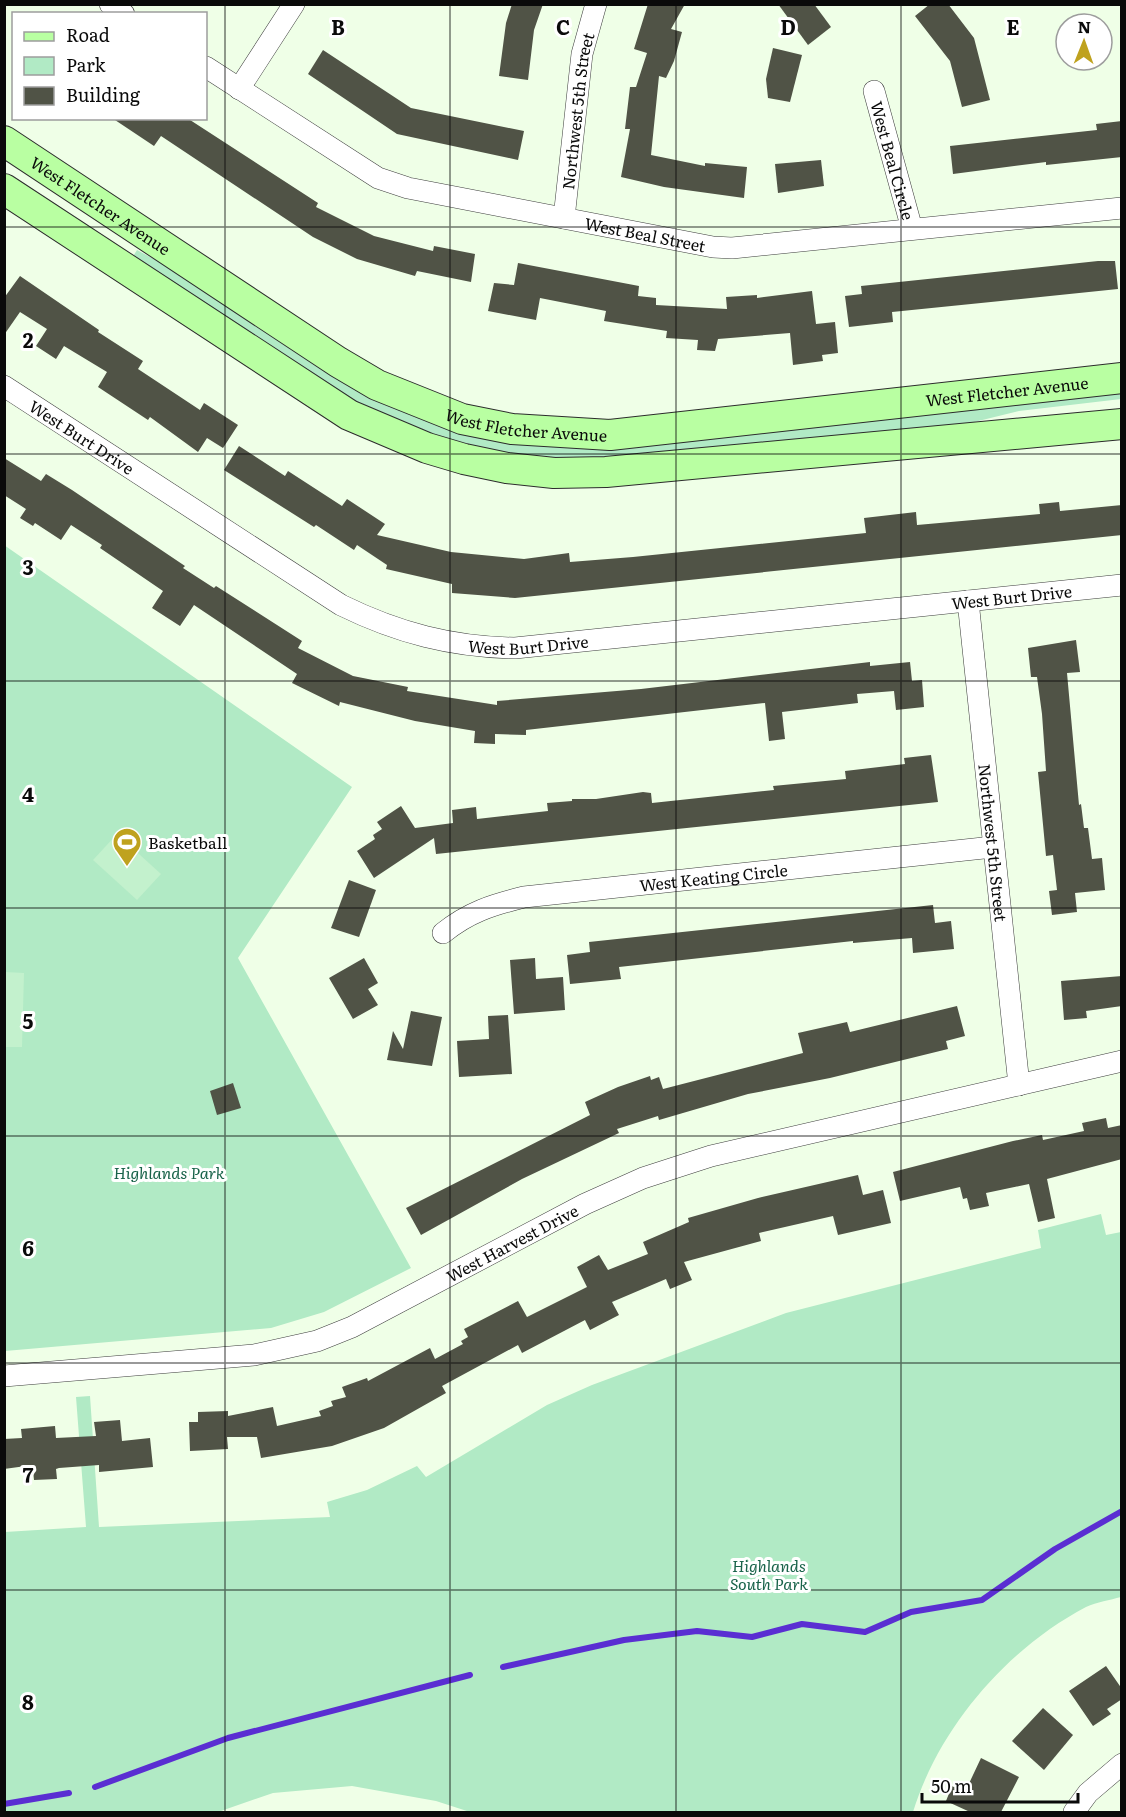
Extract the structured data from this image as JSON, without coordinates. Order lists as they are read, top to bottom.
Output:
{
  "streets": {
    "main road": ["West Fletcher Avenue"],
    "street": [
      "Northwest 5th Street",
      "West Beal Circle",
      "West Beal Street",
      "West Burt Drive",
      "West Keating Circle",
      "West Harvest Drive"
    ]
  },
  "crossings": [
    ["Northwest 5th Street", "West Beal Street"],
    ["Northwest 5th Street", "West Burt Drive"],
    ["Northwest 5th Street", "West Keating Circle"],
    ["Northwest 5th Street", "West Harvest Drive"],
    ["West Beal Circle", "West Beal Street"]
  ],
  "parks": ["Highlands Park", "Highlands South Park"],
  "places": {
    "sports": ["Basketball"]
  },
  "legend": ["Road", "Park", "Building"],
  "scale_bar": "50 m",
  "north": "top",
  "grid": {
    "columns": [
      "B",
      "C",
      "D",
      "E"
    ],
    "rows": [
      "2",
      "3",
      "4",
      "5",
      "6",
      "7",
      "8"
    ]
  }
}
